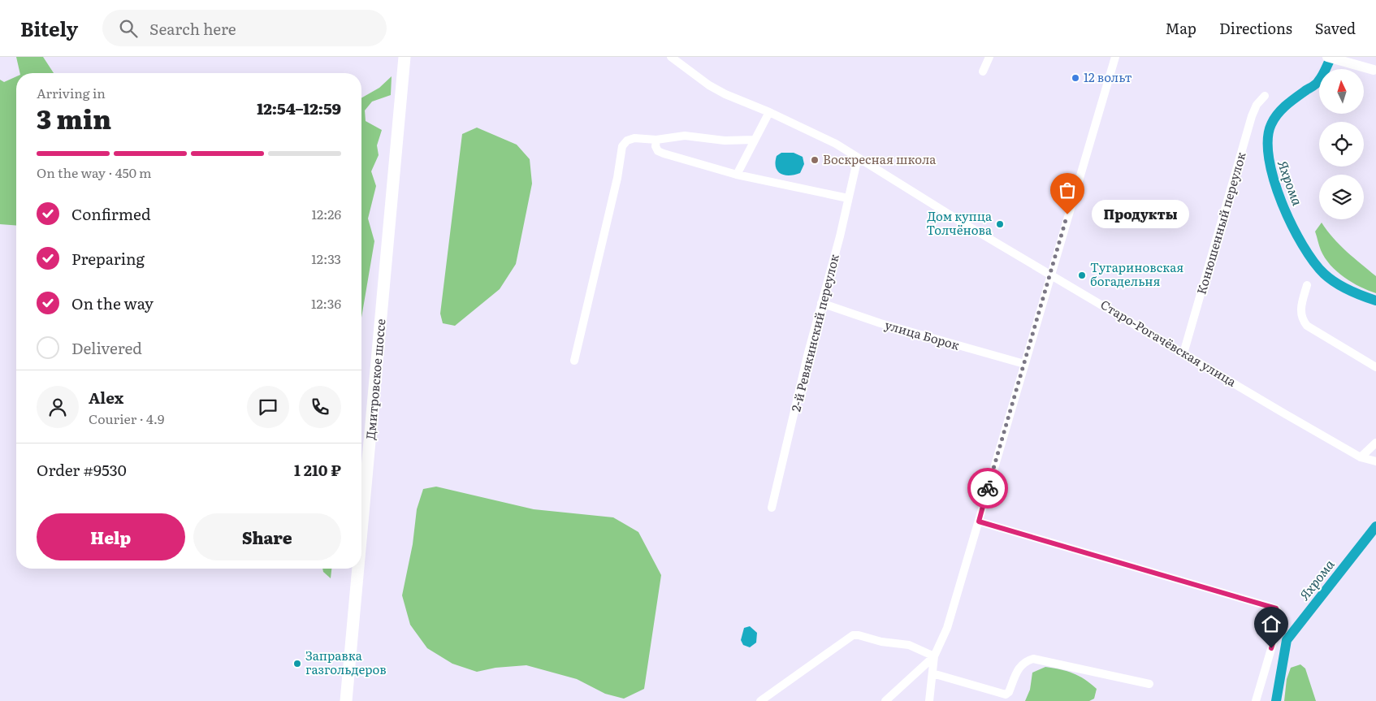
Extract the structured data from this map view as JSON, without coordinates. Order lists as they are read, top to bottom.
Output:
{
  "streets": {
    "highway": ["Дмитровское шоссе"],
    "street": [
      "Конюшенный переулок",
      "2-й Ревякинский переулок",
      "улица Борок",
      "Старо-Рогачёвская улица"
    ]
  },
  "crossings": [
    ["Конюшенный переулок", "Старо-Рогачёвская улица"],
    ["2-й Ревякинский переулок", "улица Борок"],
    ["2-й Ревякинский переулок", "Старо-Рогачёвская улица"]
  ],
  "water": ["Яхрома"],
  "places": [
    "12 вольт",
    "Воскресная школа",
    "Продукты",
    "Дом купца Толчёнова",
    "Тугариновская богадельня",
    "Заправка газгольдеров"
  ],
  "north": "top",
  "page": {
    "header": "Bitely",
    "search": "Search here",
    "nav": ["Map", "Directions", "Saved"],
    "heading": ["3 min", "Arriving in", "12:54–12:59"],
    "panel": [
      "Alex",
      "Courier · 4.9",
      "Order #9530",
      "1 210 ₽"
    ],
    "bar": "On the way · 450 m",
    "list": [
      ["Confirmed", "12:26"],
      ["Preparing", "12:33"],
      ["On the way", "12:36"],
      "Delivered"
    ],
    "bubble": "Продукты",
    "buttons": ["Help", "Share"]
  }
}
